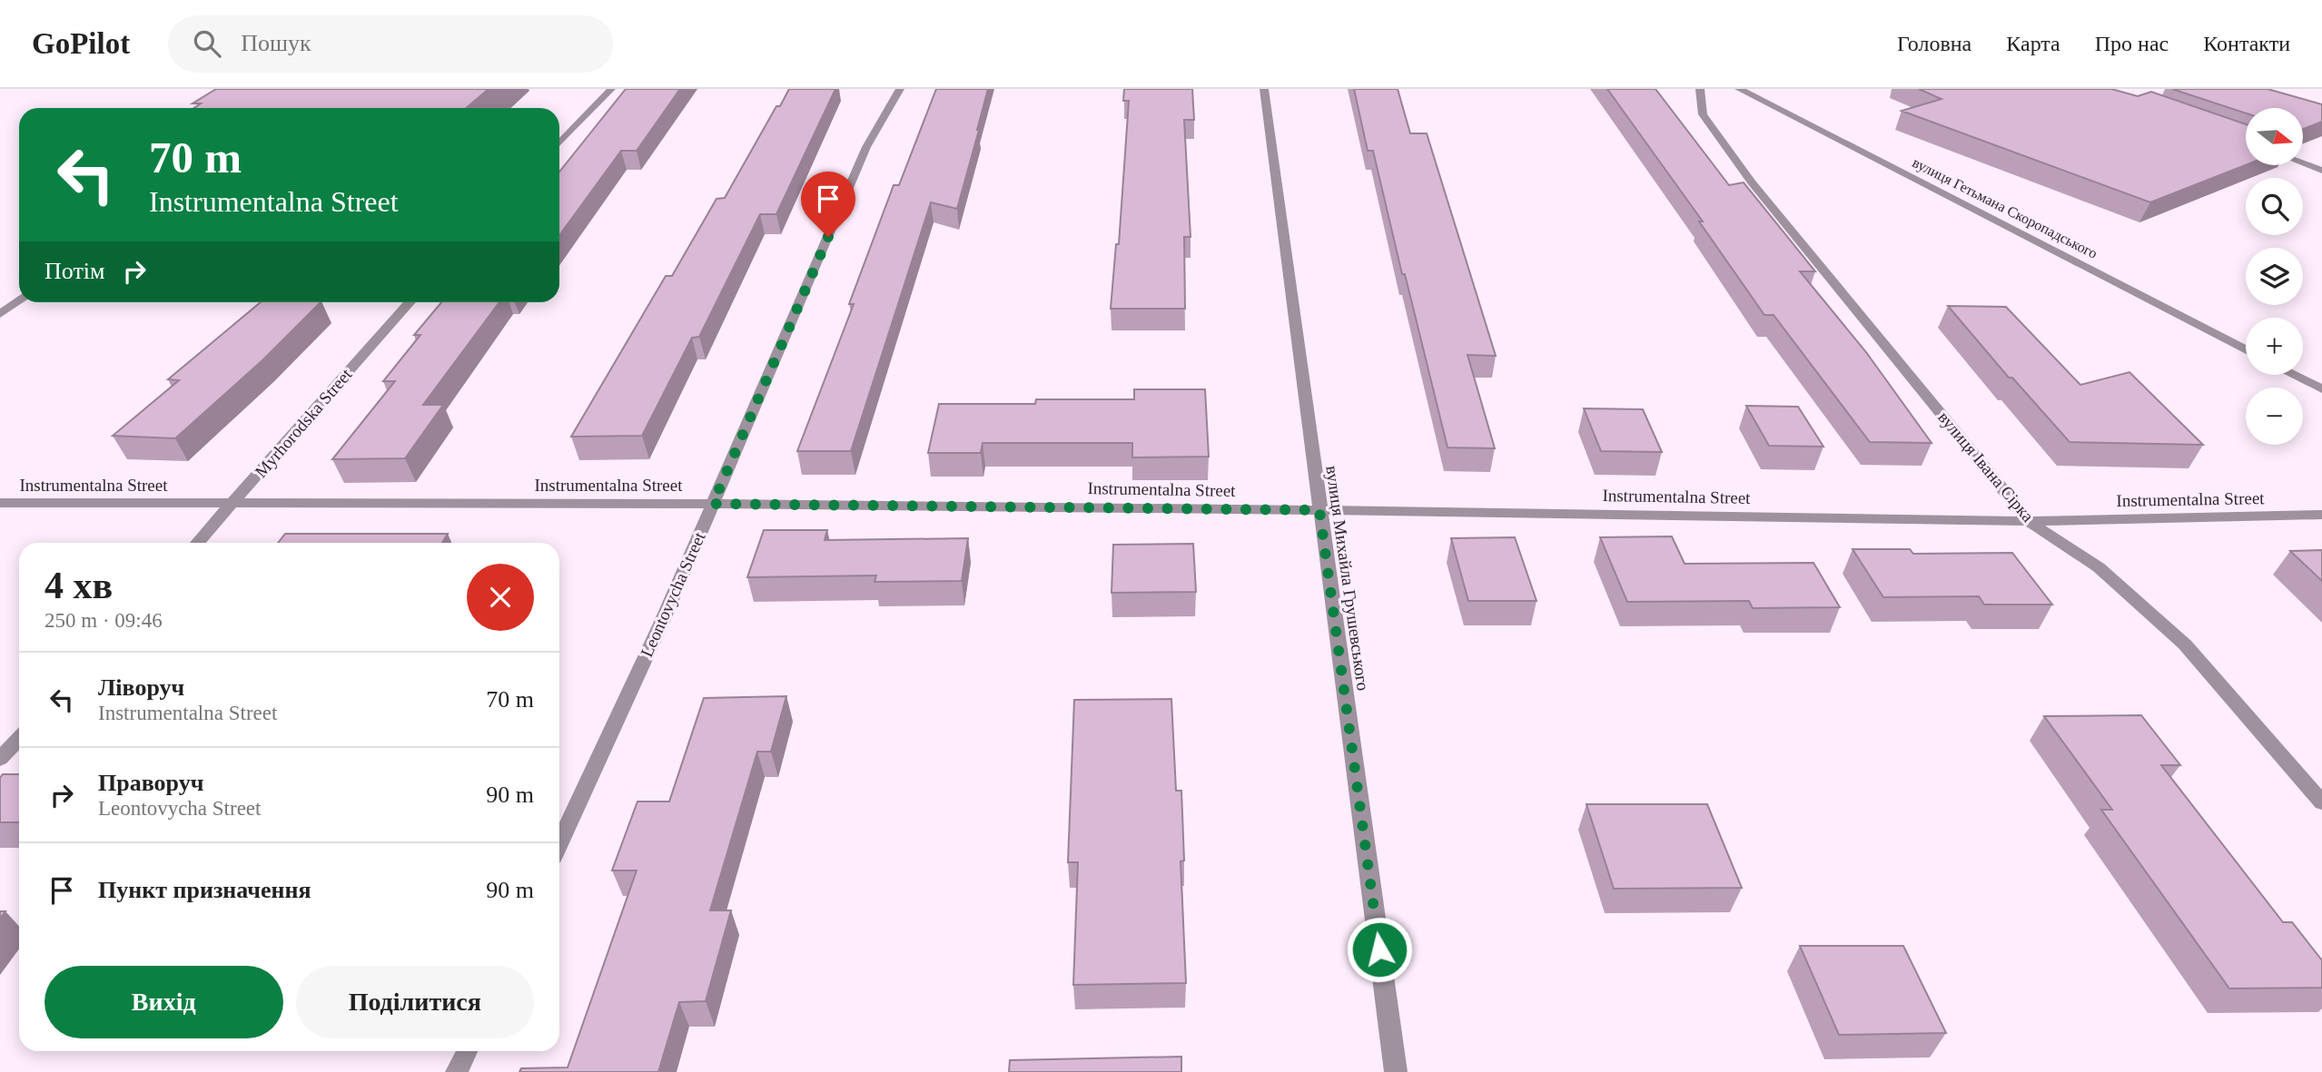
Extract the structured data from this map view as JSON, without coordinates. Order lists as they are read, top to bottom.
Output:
{
  "streets": {
    "street": [
      "вулиця Гетьмана Скоропадського",
      "Myrhorodska Street",
      "вулиця Івана Сірка",
      "Instrumentalna Street",
      "вулиця Михайла Грушевського",
      "Leontovycha Street"
    ]
  },
  "crossings": [
    ["Myrhorodska Street", "Instrumentalna Street"],
    ["вулиця Івана Сірка", "Instrumentalna Street"],
    ["Instrumentalna Street", "вулиця Михайла Грушевського"],
    ["Instrumentalna Street", "Leontovycha Street"]
  ],
  "north": "right",
  "page": {
    "header": "GoPilot",
    "search": "Пошук",
    "nav": [
      "Головна",
      "Карта",
      "Про нас",
      "Контакти"
    ],
    "map_buttons": ["+", "−"],
    "turn": ["70 m", "Instrumentalna Street"],
    "then": "Потім",
    "heading": ["4 хв", "250 m · 09:46"],
    "list": [
      {
        "name": "Ліворуч",
        "note": "Instrumentalna Street",
        "value": "70 m"
      },
      {
        "name": "Праворуч",
        "note": "Leontovycha Street",
        "value": "90 m"
      },
      {
        "name": "Пункт призначення",
        "value": "90 m"
      }
    ],
    "buttons": ["Вихід", "Поділитися"]
  }
}
